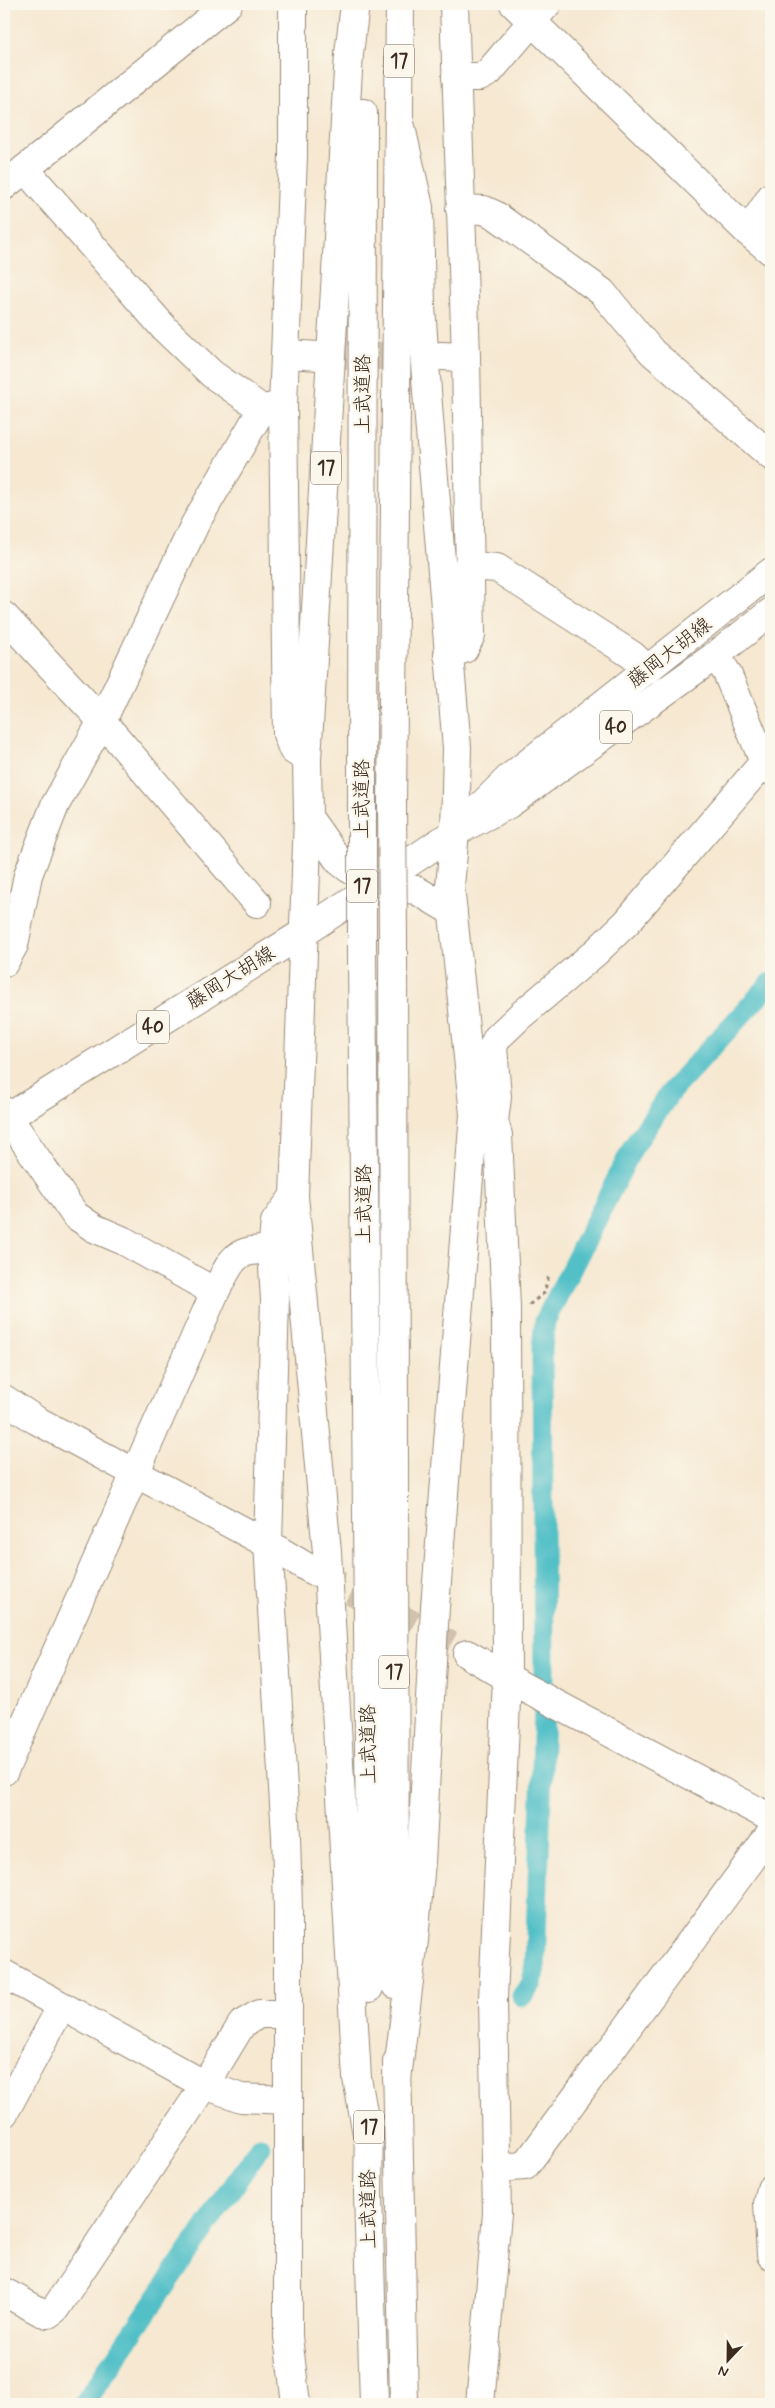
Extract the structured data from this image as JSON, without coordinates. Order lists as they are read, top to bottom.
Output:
{
  "streets": {
    "main road": [
      "17",
      "上武道路",
      "藤岡大胡線",
      "40"
    ]
  },
  "crossings": [
    ["17", "上武道路"],
    ["17", "藤岡大胡線"]
  ],
  "north": "bottom"
}
